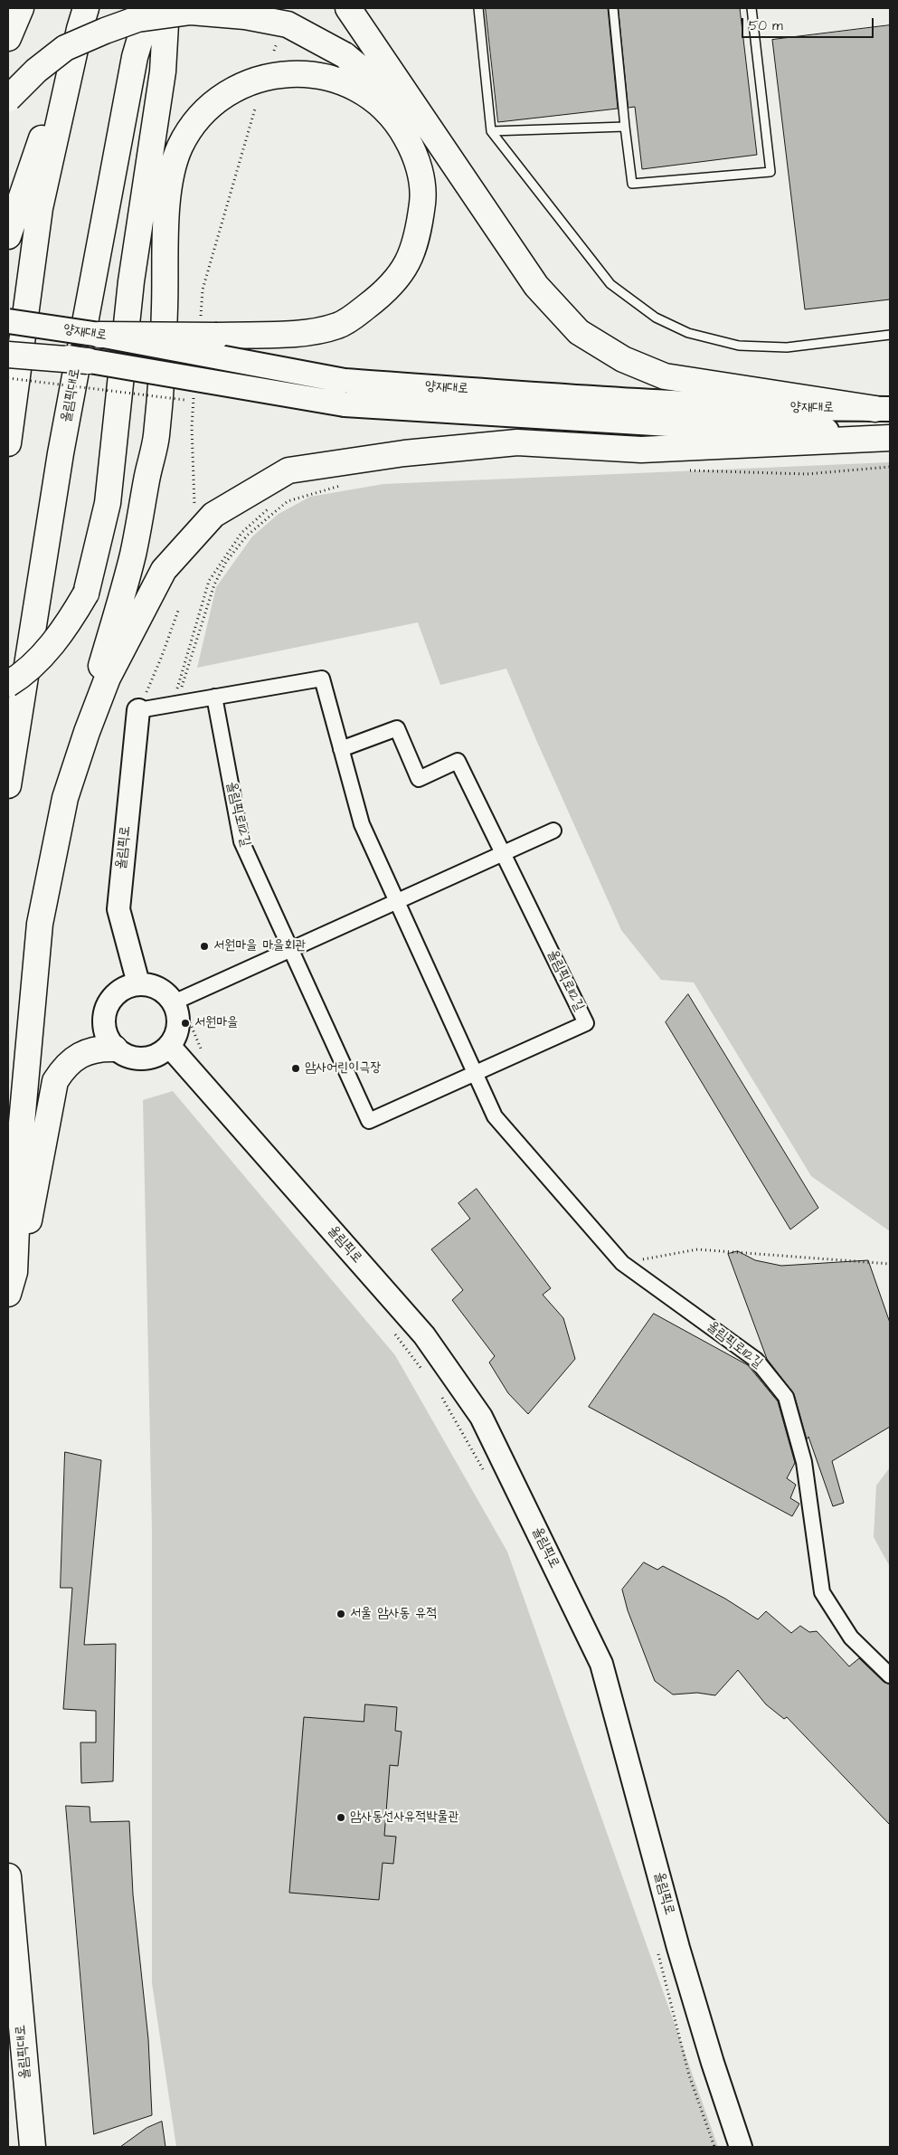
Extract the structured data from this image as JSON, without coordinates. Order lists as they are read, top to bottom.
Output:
{
  "streets": {
    "highway": ["올림픽대로"],
    "main road": ["양재대로", "올림픽로"],
    "street": ["올림픽로112길"]
  },
  "crossings": [
    ["올림픽로112길", "올림픽로"]
  ],
  "places": [
    "서원마을 마을회관",
    "서원마을",
    "암사어린이극장",
    "서울 암사동 유적",
    "암사동선사유적박물관"
  ],
  "scale_bar": "50 m"
}
